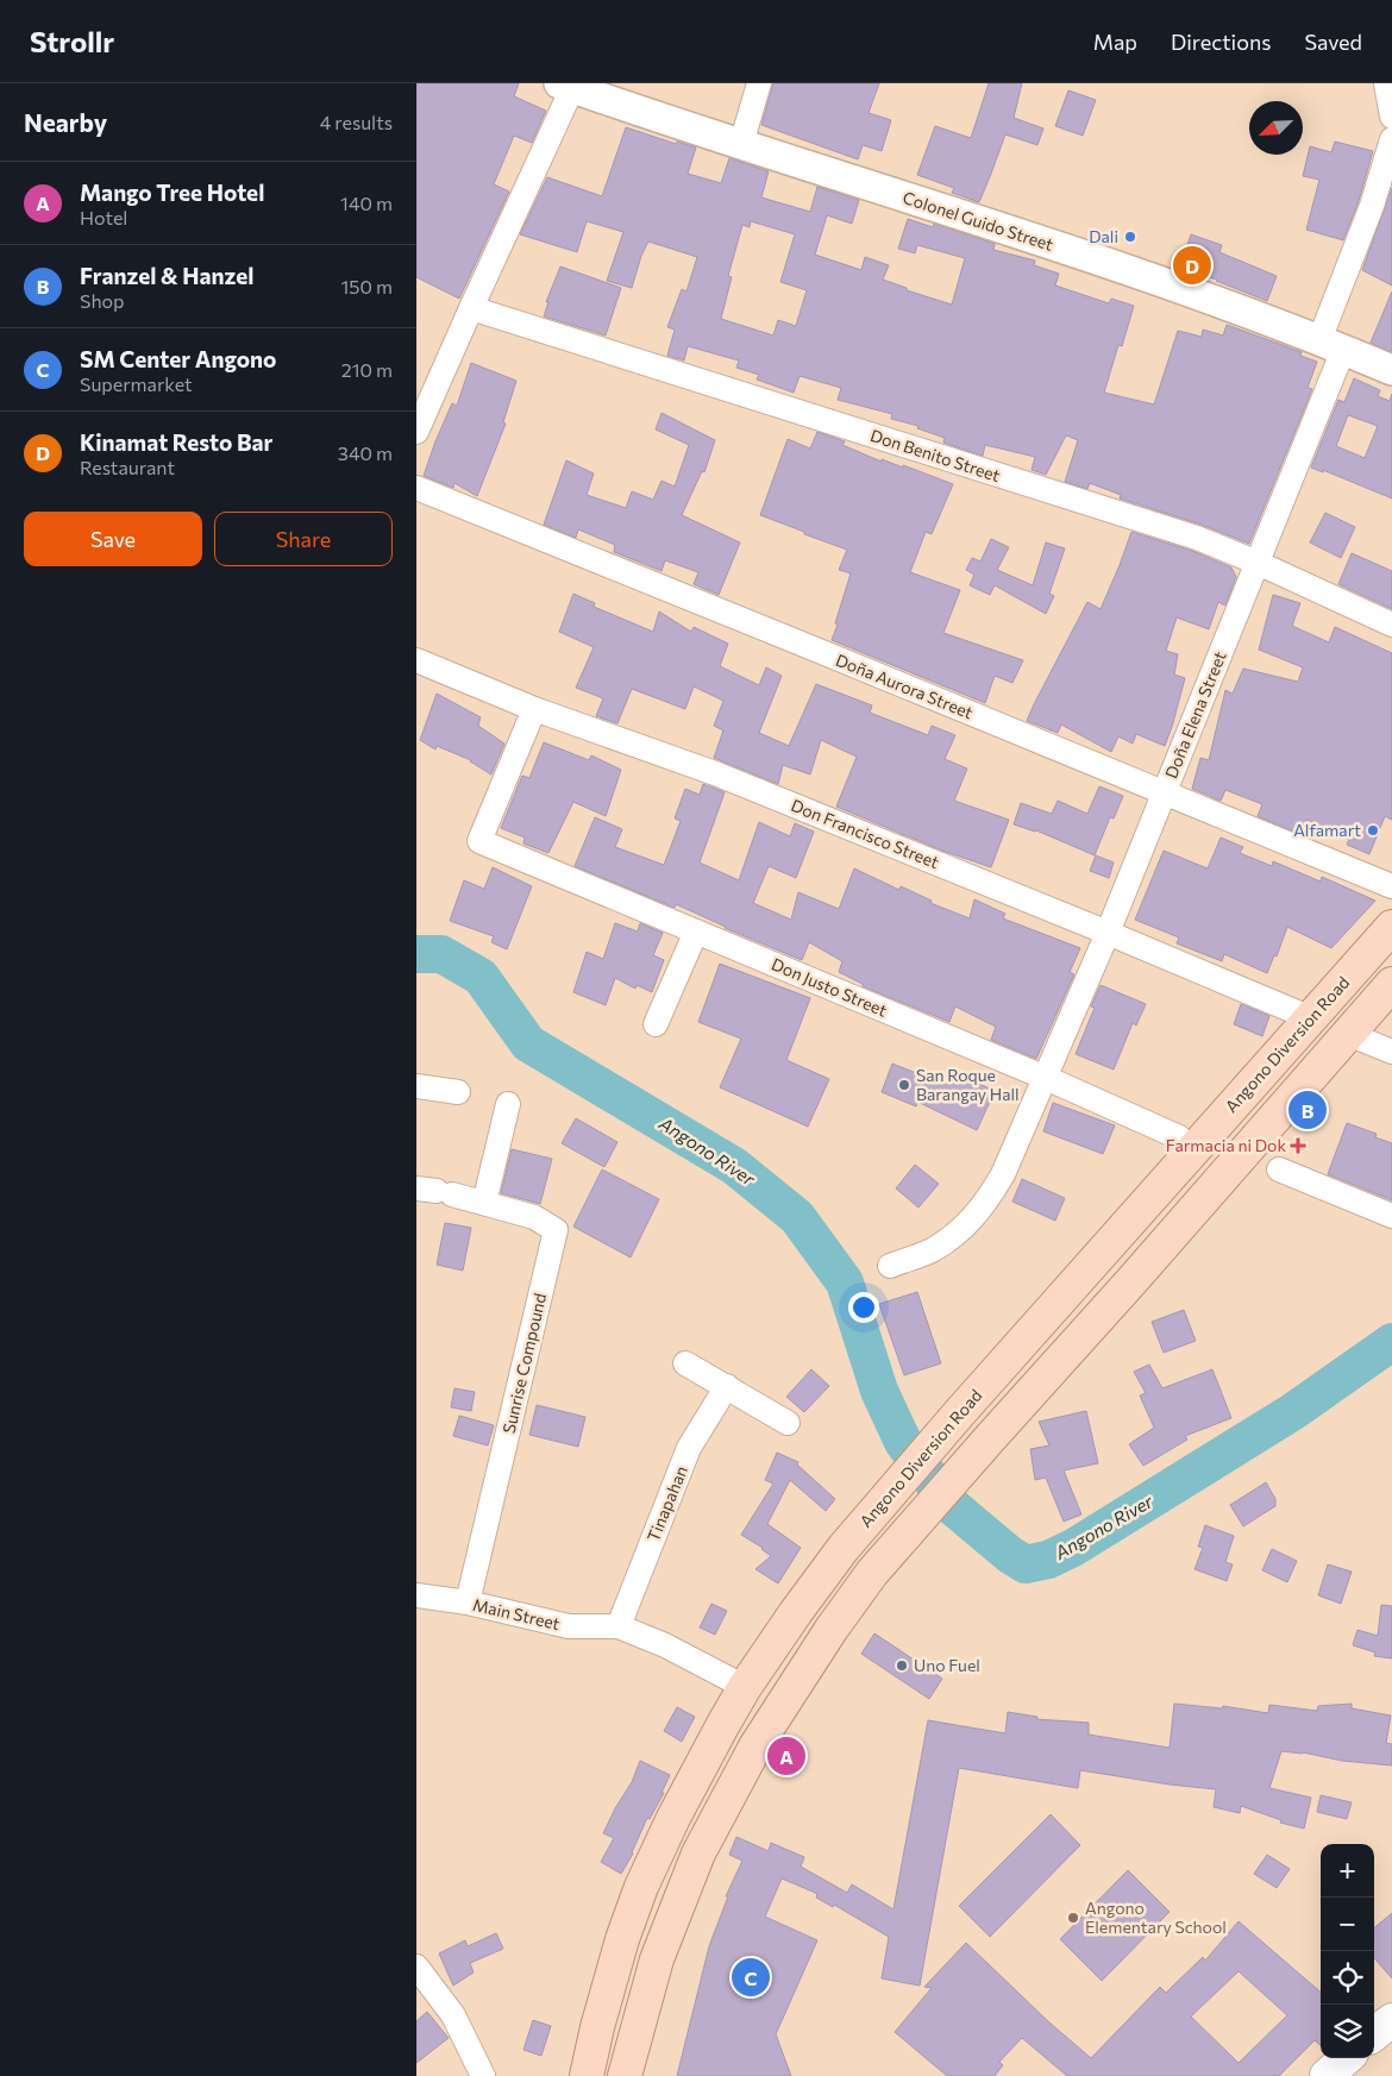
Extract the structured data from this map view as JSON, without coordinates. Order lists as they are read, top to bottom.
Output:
{
  "streets": {
    "main road": ["Angono Diversion Road"],
    "street": [
      "Colonel Guido Street",
      "Don Benito Street",
      "Doña Aurora Street",
      "Doña Elena Street",
      "Don Francisco Street",
      "Don Justo Street",
      "Sunrise Compound",
      "Tinapahan",
      "Main Street"
    ]
  },
  "crossings": [
    ["Colonel Guido Street", "Doña Elena Street"],
    ["Don Benito Street", "Doña Elena Street"],
    ["Doña Aurora Street", "Doña Elena Street"],
    ["Doña Elena Street", "Don Francisco Street"],
    ["Doña Elena Street", "Don Justo Street"],
    ["Don Francisco Street", "Don Justo Street"],
    ["Don Francisco Street", "Angono Diversion Road"],
    ["Angono Diversion Road", "Main Street"],
    ["Sunrise Compound", "Main Street"],
    ["Tinapahan", "Main Street"]
  ],
  "water": ["Angono River"],
  "places": {
    "other": [
      "Dali",
      "Alfamart",
      "San Roque Barangay Hall",
      "Uno Fuel",
      "Angono Elementary School"
    ],
    "health": ["Farmacia ni Dok"]
  },
  "north": "bottom left",
  "page": {
    "header": "Strollr",
    "nav": ["Map", "Directions", "Saved"],
    "heading": ["Nearby", "4 results"],
    "list": [
      {
        "mark": "A",
        "name": "Mango Tree Hotel",
        "note": "Hotel",
        "value": "140 m"
      },
      {
        "mark": "B",
        "name": "Franzel & Hanzel",
        "note": "Shop",
        "value": "150 m"
      },
      {
        "mark": "C",
        "name": "SM Center Angono",
        "note": "Supermarket",
        "value": "210 m"
      },
      {
        "mark": "D",
        "name": "Kinamat Resto Bar",
        "note": "Restaurant",
        "value": "340 m"
      }
    ],
    "pins": [
      "D",
      "B",
      "A",
      "C"
    ],
    "buttons": ["Save", "Share"],
    "map_buttons": ["+", "−"]
  }
}
